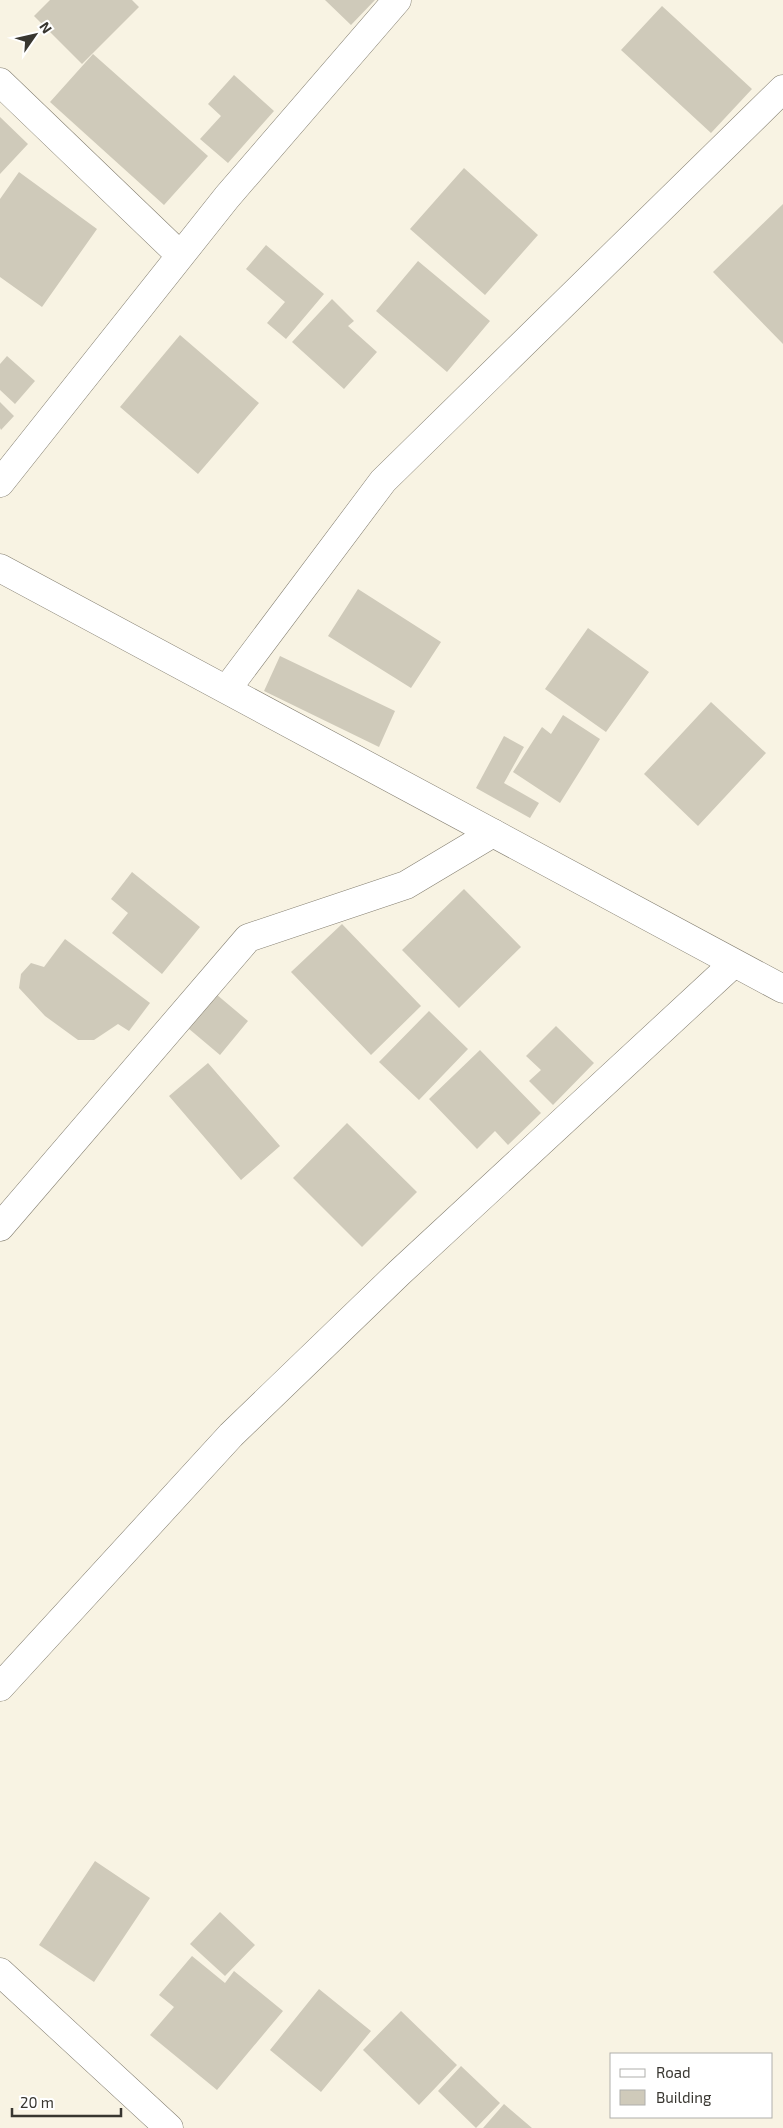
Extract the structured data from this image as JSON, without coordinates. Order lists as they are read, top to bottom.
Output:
{
  "legend": ["Road", "Building"],
  "scale_bar": "20 m",
  "north": "top right"
}
